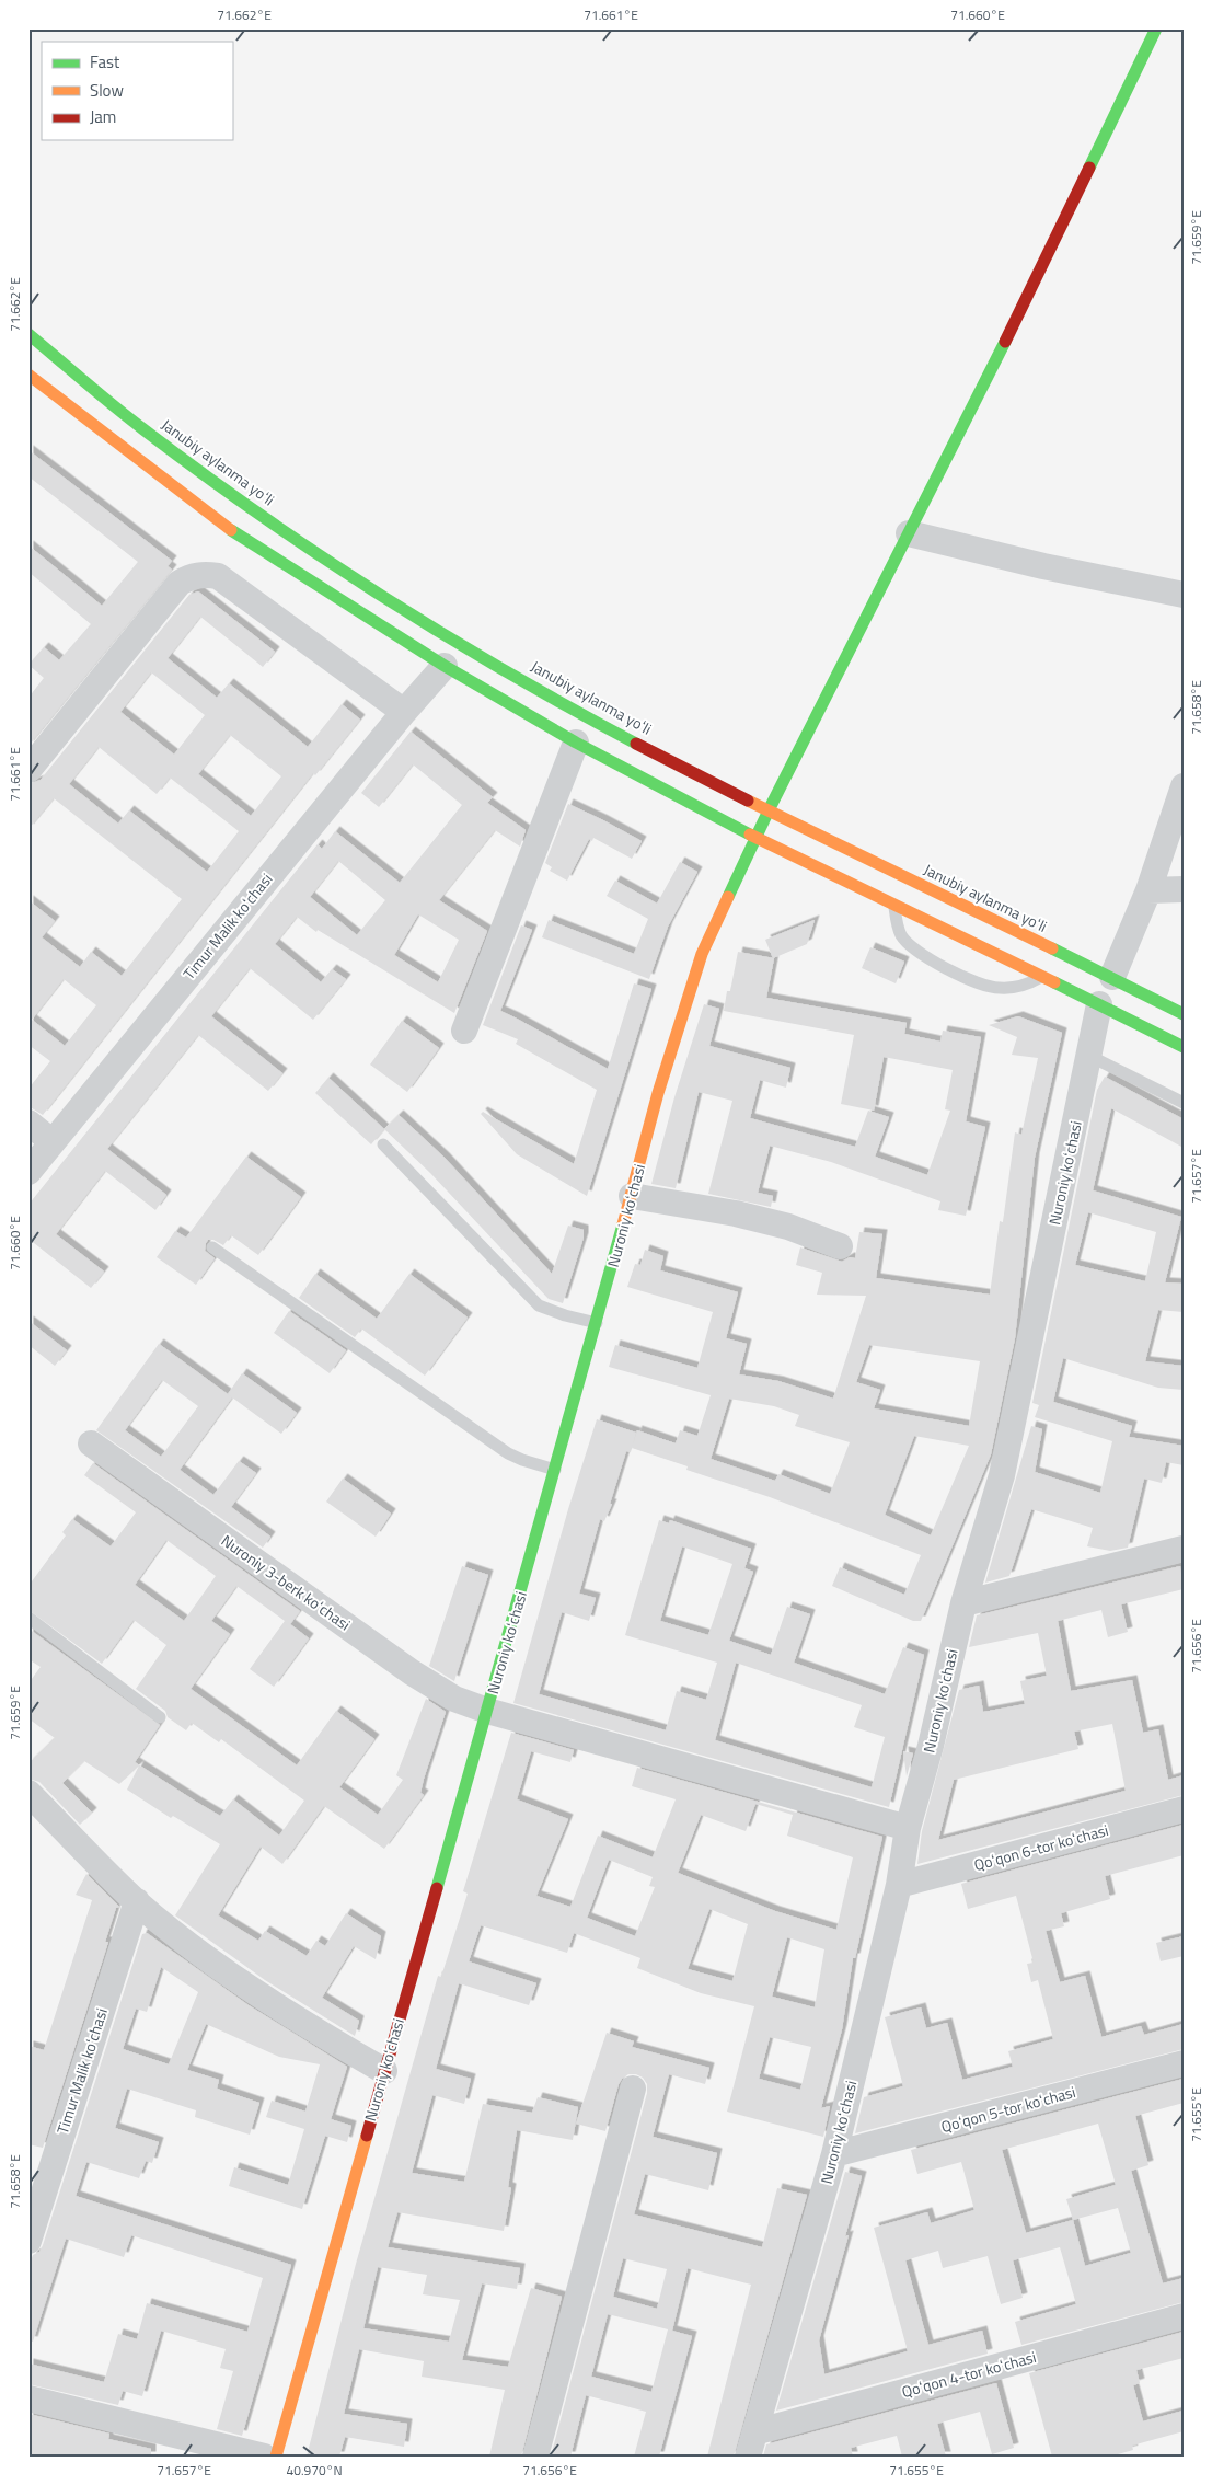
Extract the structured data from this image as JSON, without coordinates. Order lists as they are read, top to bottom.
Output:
{
  "streets": {
    "main road": ["Janubiy aylanma yoʻli", "Nuroniy koʻchasi"],
    "street": [
      "Timur Malik koʻchasi",
      "Nuroniy 3-berk koʻchasi",
      "Qoʻqon 6-tor koʻchasi",
      "Qoʻqon 5-tor koʻchasi",
      "Qoʻqon 4-tor koʻchasi"
    ]
  },
  "crossings": [
    ["Janubiy aylanma yoʻli", "Nuroniy koʻchasi"],
    ["Nuroniy koʻchasi", "Nuroniy 3-berk koʻchasi"],
    ["Nuroniy koʻchasi", "Qoʻqon 6-tor koʻchasi"],
    ["Nuroniy koʻchasi", "Qoʻqon 5-tor koʻchasi"],
    ["Nuroniy koʻchasi", "Qoʻqon 4-tor koʻchasi"]
  ],
  "legend": ["Fast", "Slow", "Jam"],
  "coordinates": [
    "71.662°E",
    "71.661°E",
    "71.660°E",
    "71.659°E",
    "71.658°E",
    "71.657°E",
    "71.656°E",
    "71.655°E",
    "40.970°N"
  ]
}
